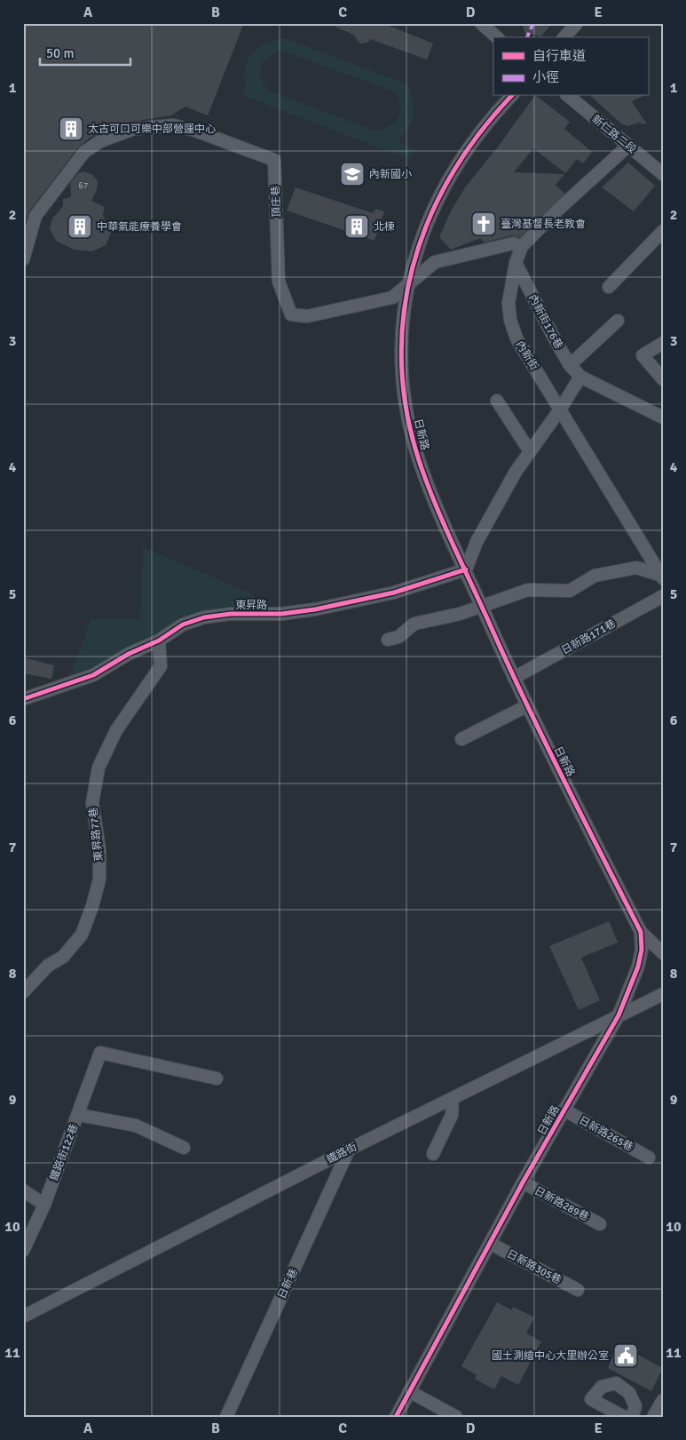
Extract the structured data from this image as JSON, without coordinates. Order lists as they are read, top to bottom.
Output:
{
  "streets": {
    "street": [
      "新仁路二段",
      "頂庄巷",
      "內新街176巷",
      "內新街",
      "日新路",
      "東昇路",
      "日新路171巷",
      "東昇路77巷",
      "日新路265巷",
      "鐵路街122巷",
      "鐵路街",
      "日新路289巷",
      "日新路305巷",
      "日新巷"
    ]
  },
  "crossings": [
    ["新仁路二段", "內新街"],
    ["頂庄巷", "內新街"],
    ["頂庄巷", "日新路"],
    ["內新街176巷", "內新街"],
    ["日新路", "東昇路"],
    ["日新路", "日新路171巷"],
    ["日新路", "日新路265巷"],
    ["日新路", "鐵路街"],
    ["日新路", "日新路289巷"],
    ["日新路", "日新路305巷"],
    ["東昇路", "東昇路77巷"],
    ["鐵路街", "日新巷"]
  ],
  "places": {
    "building": ["太古可口可樂中部營運中心", "中華氣能療養學會", "北棟"],
    "school or university": ["內新國小"],
    "church": ["臺灣基督長老教會"],
    "public building": ["國土測繪中心大里辦公室"]
  },
  "house_numbers": ["67"],
  "legend": ["自行車道", "小徑"],
  "scale_bar": "50 m",
  "grid": {
    "columns": [
      "A",
      "B",
      "C",
      "D",
      "E"
    ],
    "rows": [
      "1",
      "2",
      "3",
      "4",
      "5",
      "6",
      "7",
      "8",
      "9",
      "10",
      "11"
    ]
  }
}
